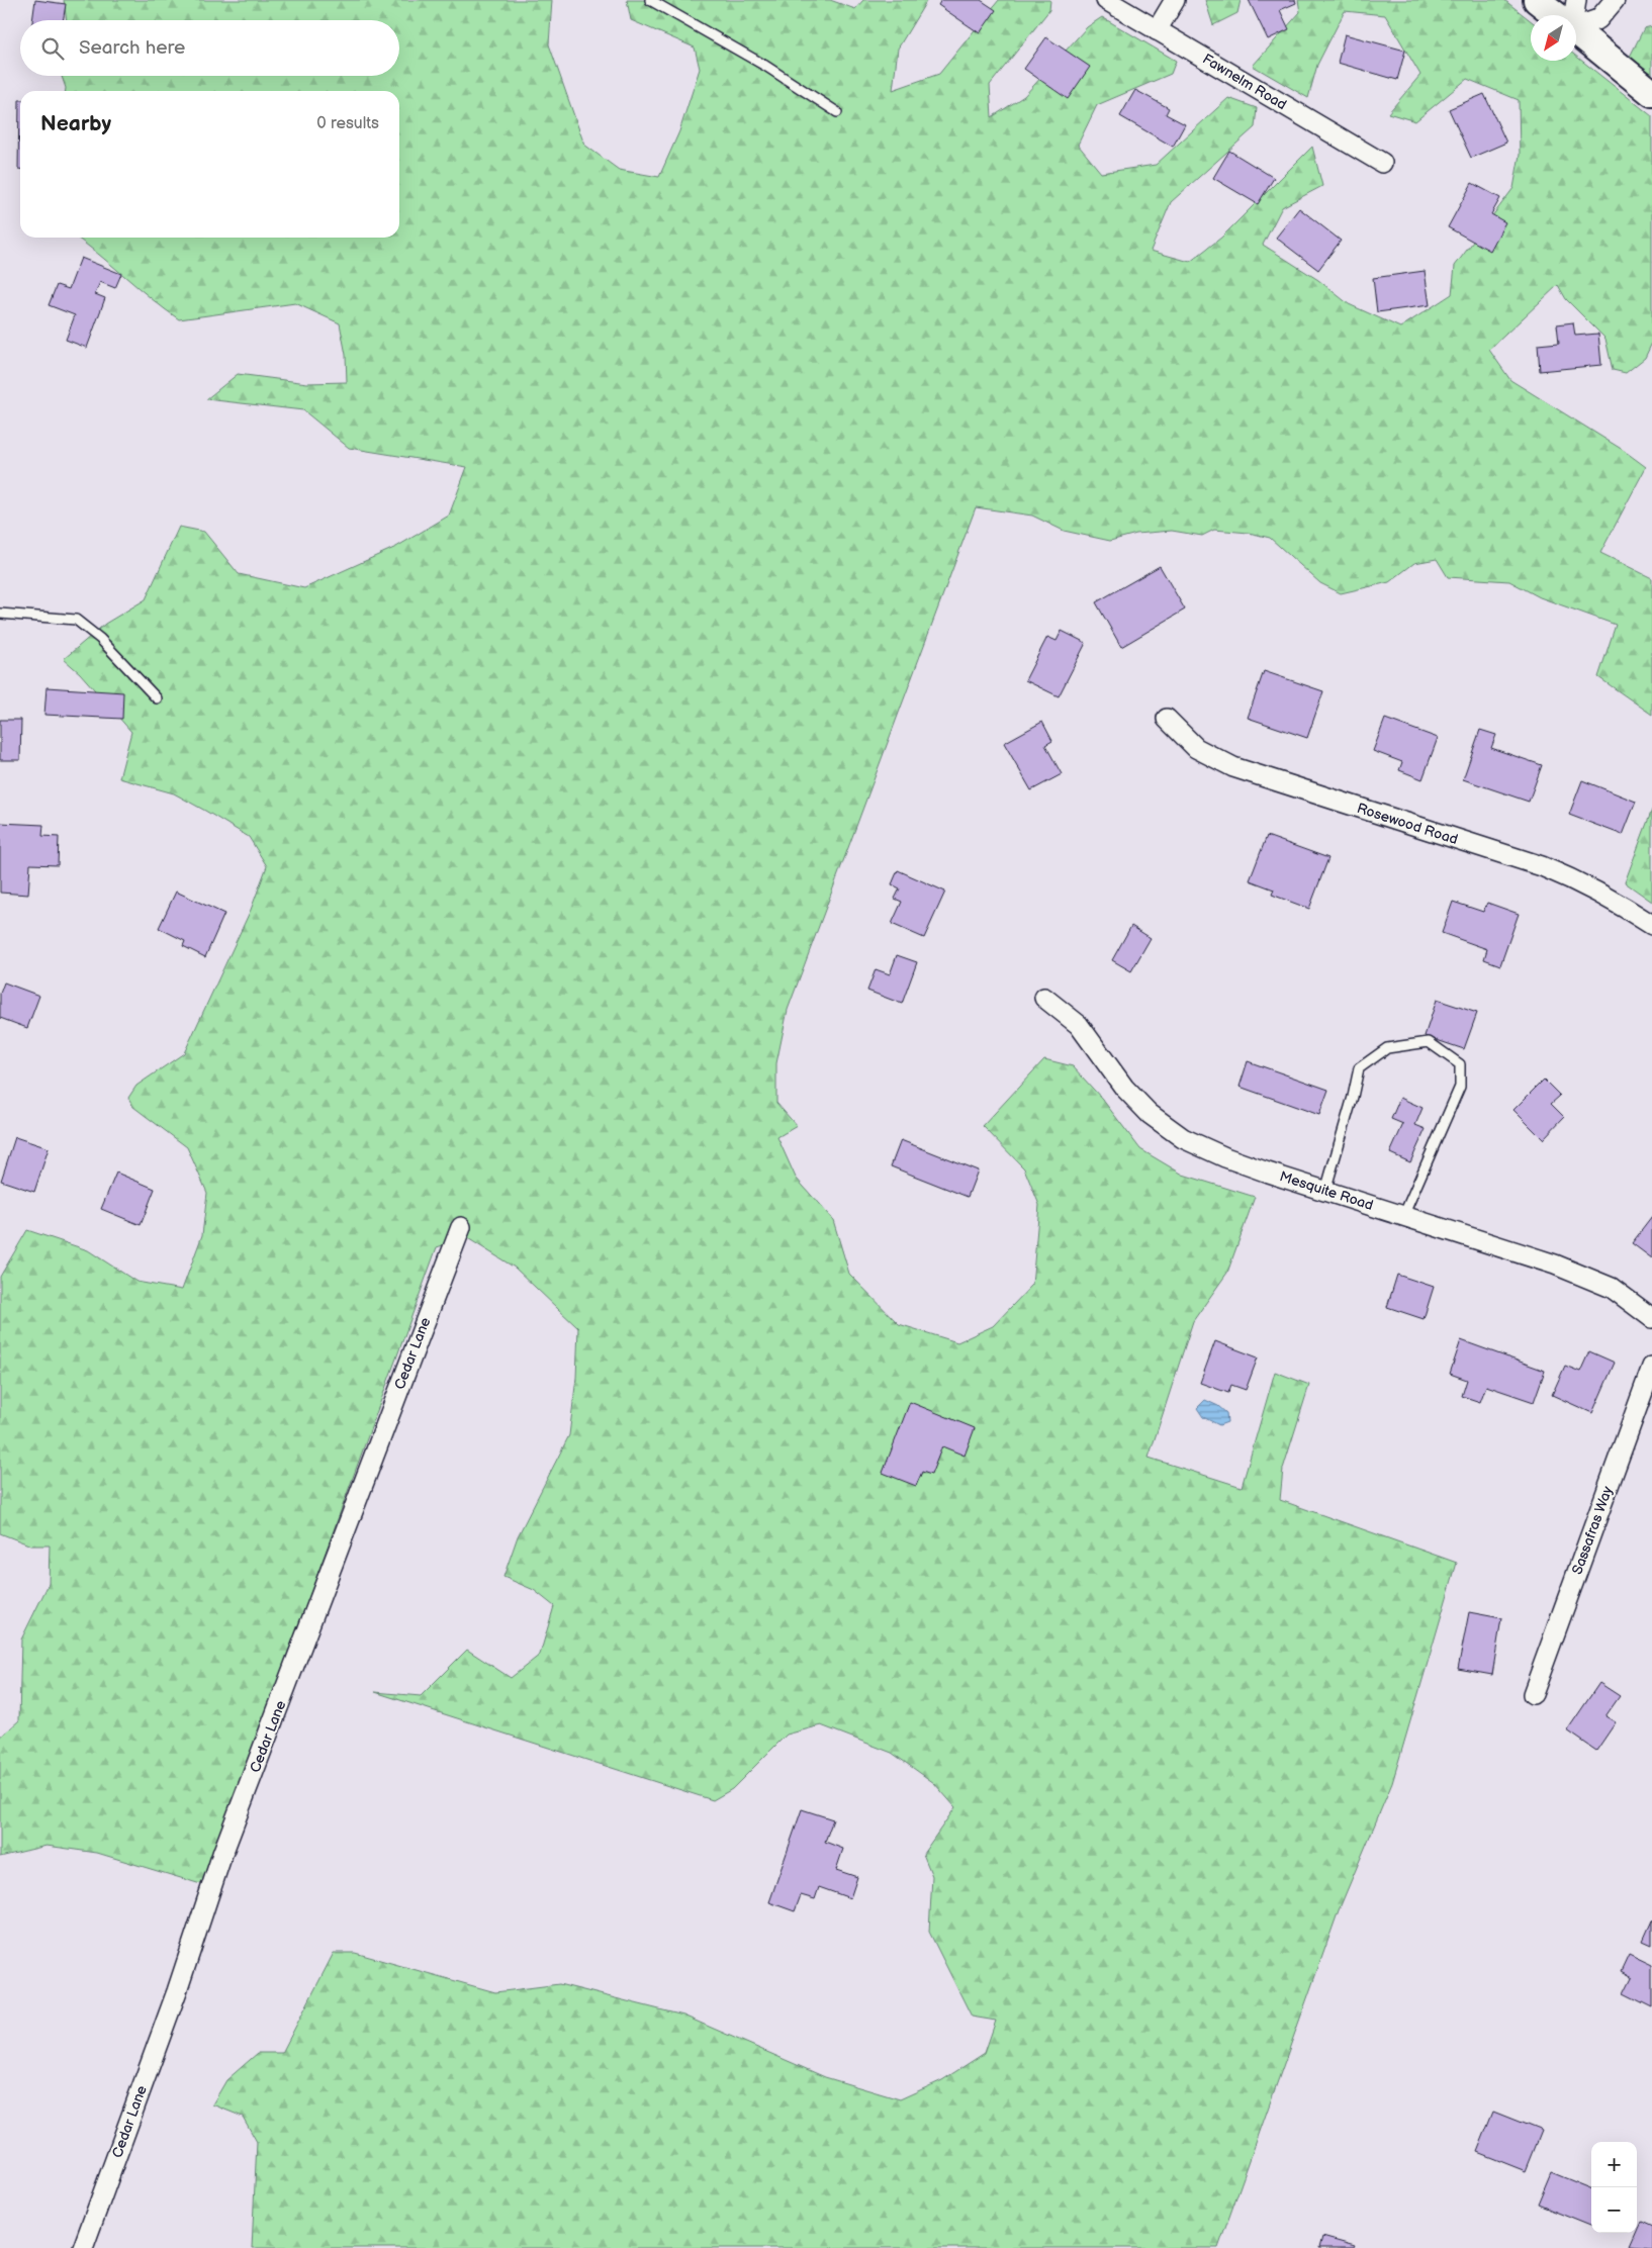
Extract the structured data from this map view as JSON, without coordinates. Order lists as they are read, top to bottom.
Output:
{
  "streets": {
    "street": [
      "Fawnelm Road",
      "Rosewood Road",
      "Mesquite Road",
      "Cedar Lane",
      "Sassafras Way"
    ]
  },
  "north": "bottom left",
  "page": {
    "search": "Search here",
    "heading": ["Nearby", "0 results"],
    "map_buttons": ["+", "−"]
  }
}
